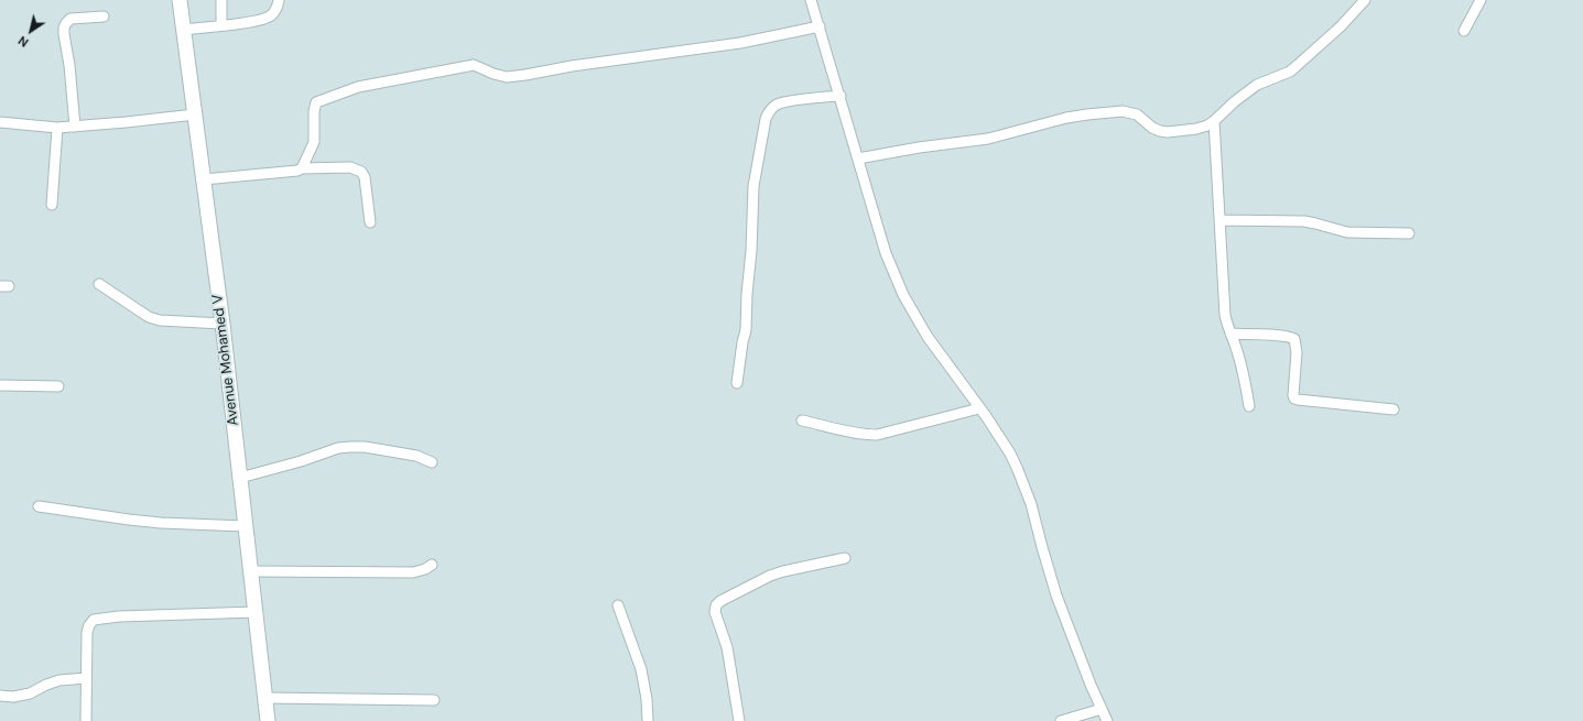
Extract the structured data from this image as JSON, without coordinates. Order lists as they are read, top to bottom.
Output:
{
  "streets": {
    "main road": ["Avenue Mohamed V"]
  },
  "north": "bottom left"
}
